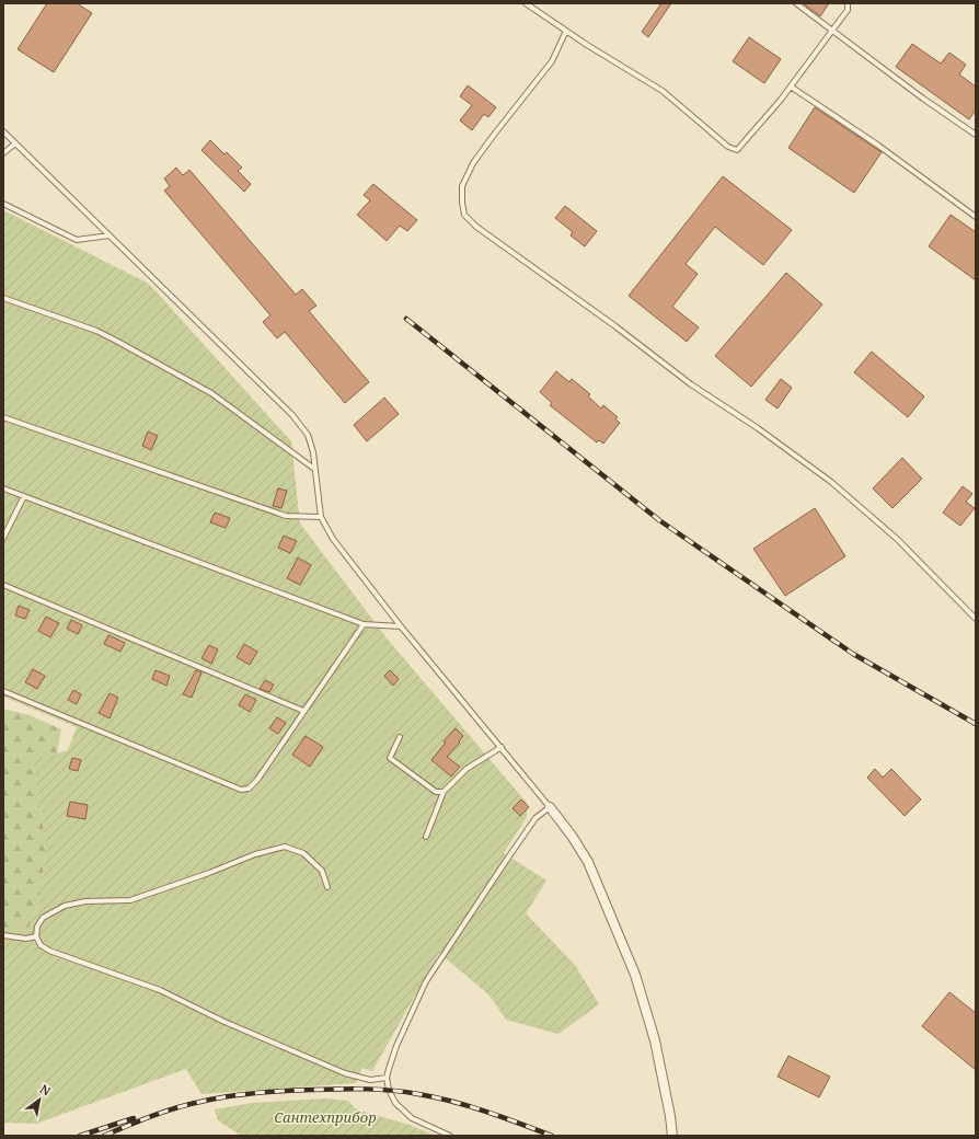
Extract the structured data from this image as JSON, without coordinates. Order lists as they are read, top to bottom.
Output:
{
  "parks": ["Сантехприбор"],
  "north": "top right"
}
